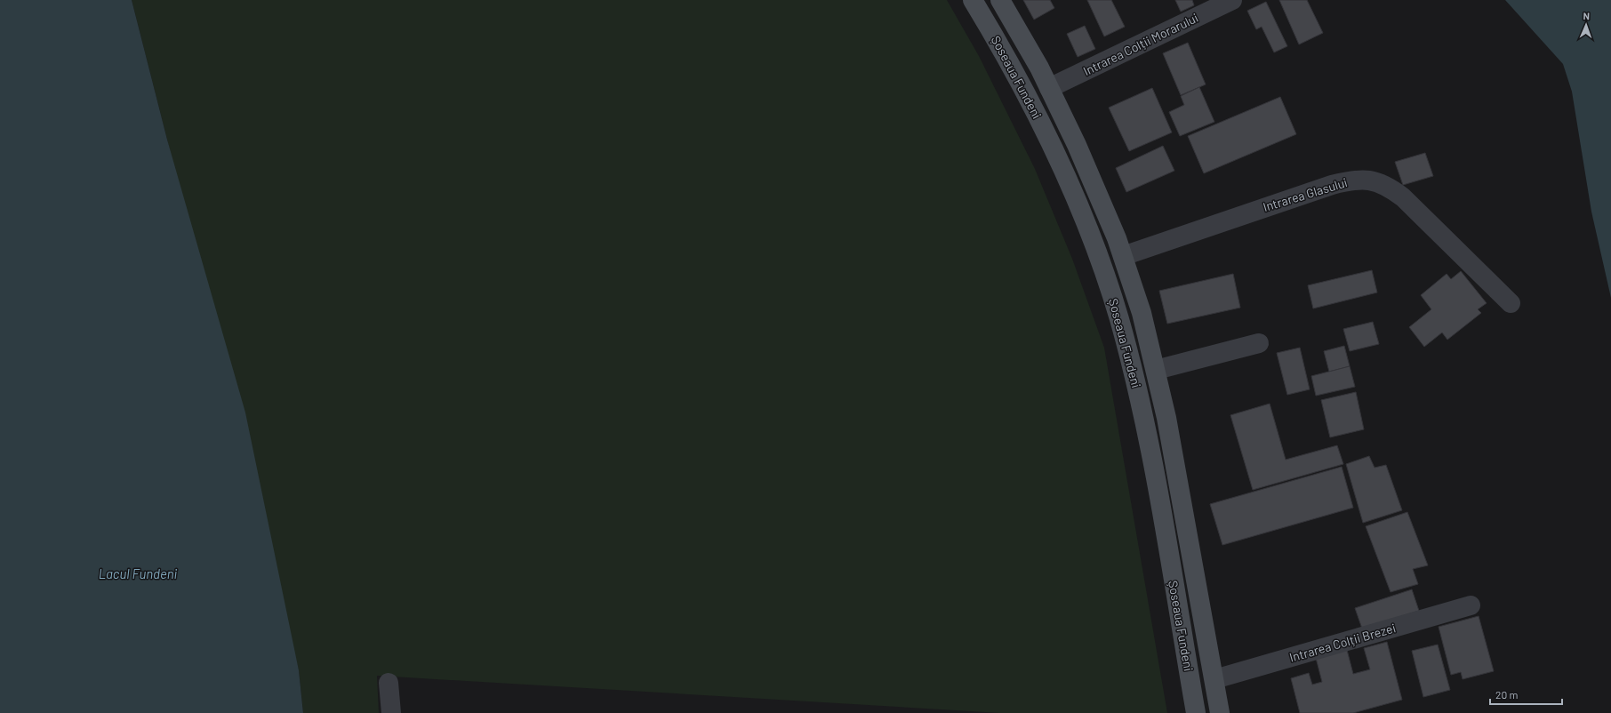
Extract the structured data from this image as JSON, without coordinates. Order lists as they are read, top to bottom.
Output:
{
  "streets": {
    "main road": ["Șoseaua Fundeni"],
    "street": ["Intrarea Colții Morarului", "Intrarea Glasului", "Intrarea Colții Brezei"]
  },
  "crossings": [
    ["Intrarea Colții Morarului", "Șoseaua Fundeni"],
    ["Șoseaua Fundeni", "Intrarea Glasului"],
    ["Șoseaua Fundeni", "Intrarea Colții Brezei"]
  ],
  "water": ["Lacul Fundeni"],
  "scale_bar": "20 m",
  "north": "top"
}
